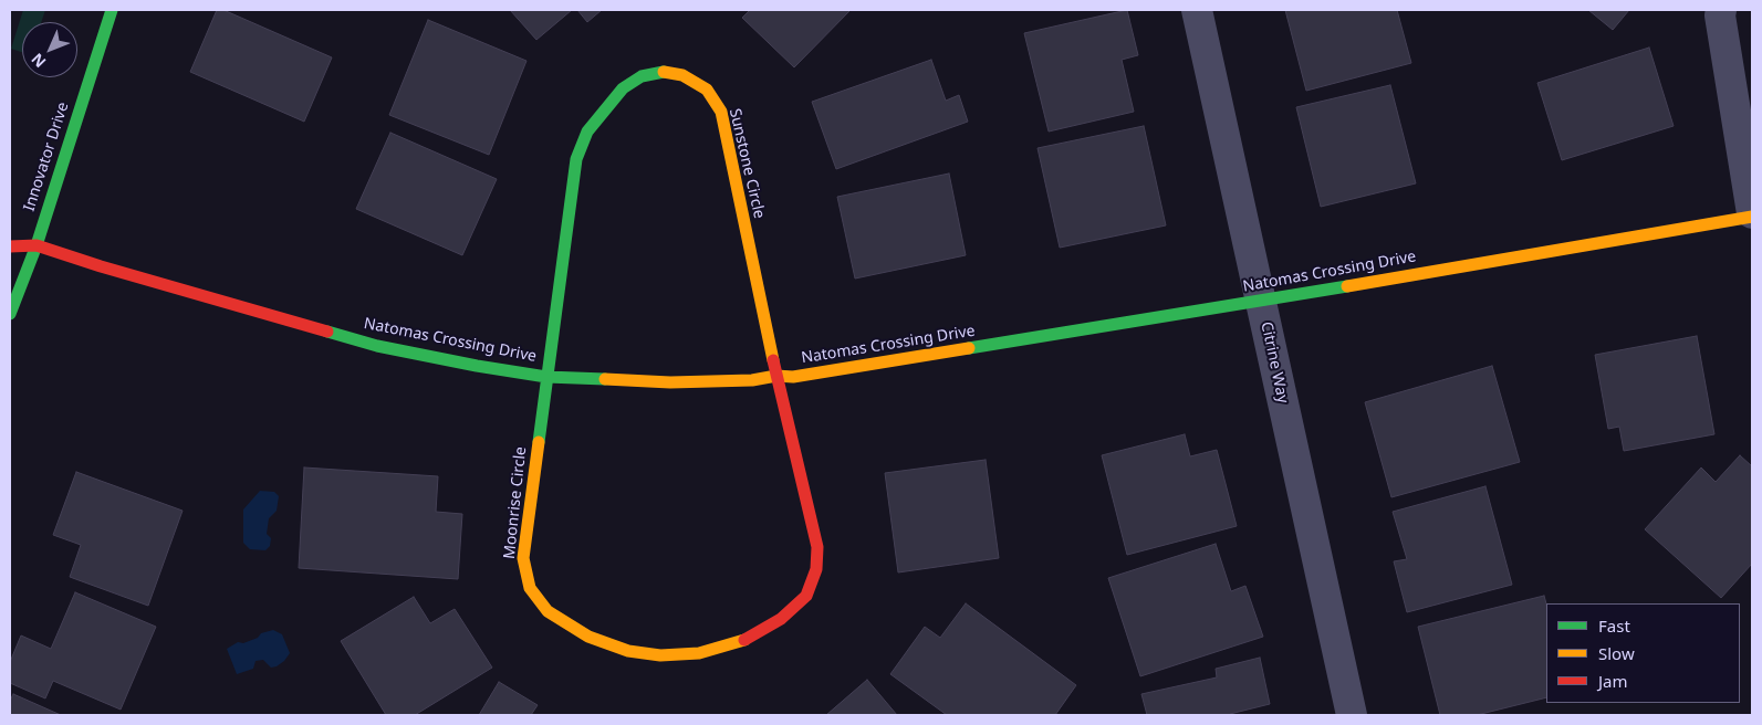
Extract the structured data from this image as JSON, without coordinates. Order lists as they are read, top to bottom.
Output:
{
  "streets": {
    "street": [
      "Innovator Drive",
      "Sunstone Circle",
      "Natomas Crossing Drive",
      "Citrine Way",
      "Moonrise Circle"
    ]
  },
  "crossings": [
    ["Innovator Drive", "Natomas Crossing Drive"],
    ["Sunstone Circle", "Natomas Crossing Drive"],
    ["Sunstone Circle", "Moonrise Circle"],
    ["Natomas Crossing Drive", "Citrine Way"],
    ["Natomas Crossing Drive", "Moonrise Circle"]
  ],
  "legend": ["Fast", "Slow", "Jam"],
  "north": "bottom left"
}
